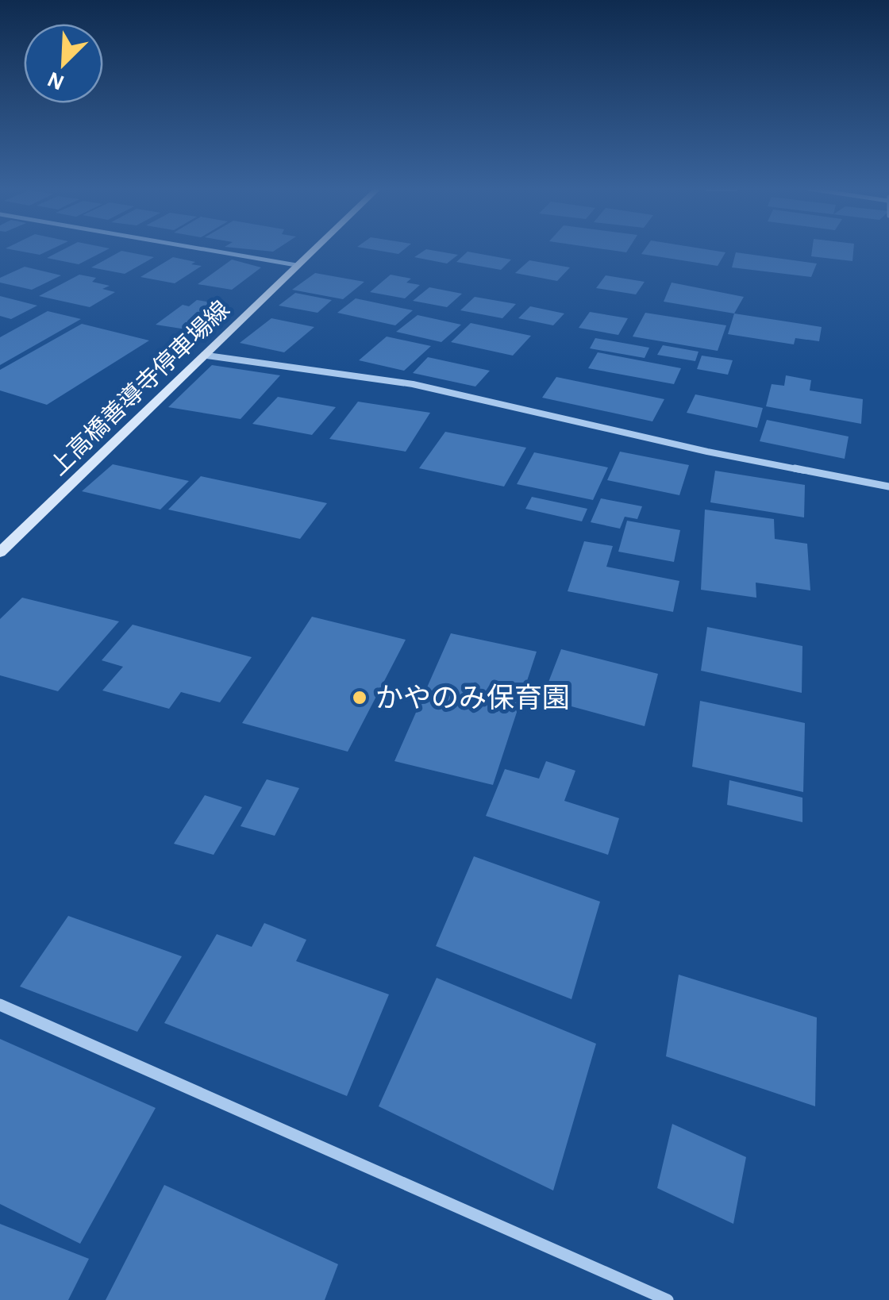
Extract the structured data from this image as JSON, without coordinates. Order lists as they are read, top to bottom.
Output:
{
  "streets": {
    "main road": ["上高橋善導寺停車場線"]
  },
  "places": ["かやのみ保育園"],
  "north": "bottom left"
}
